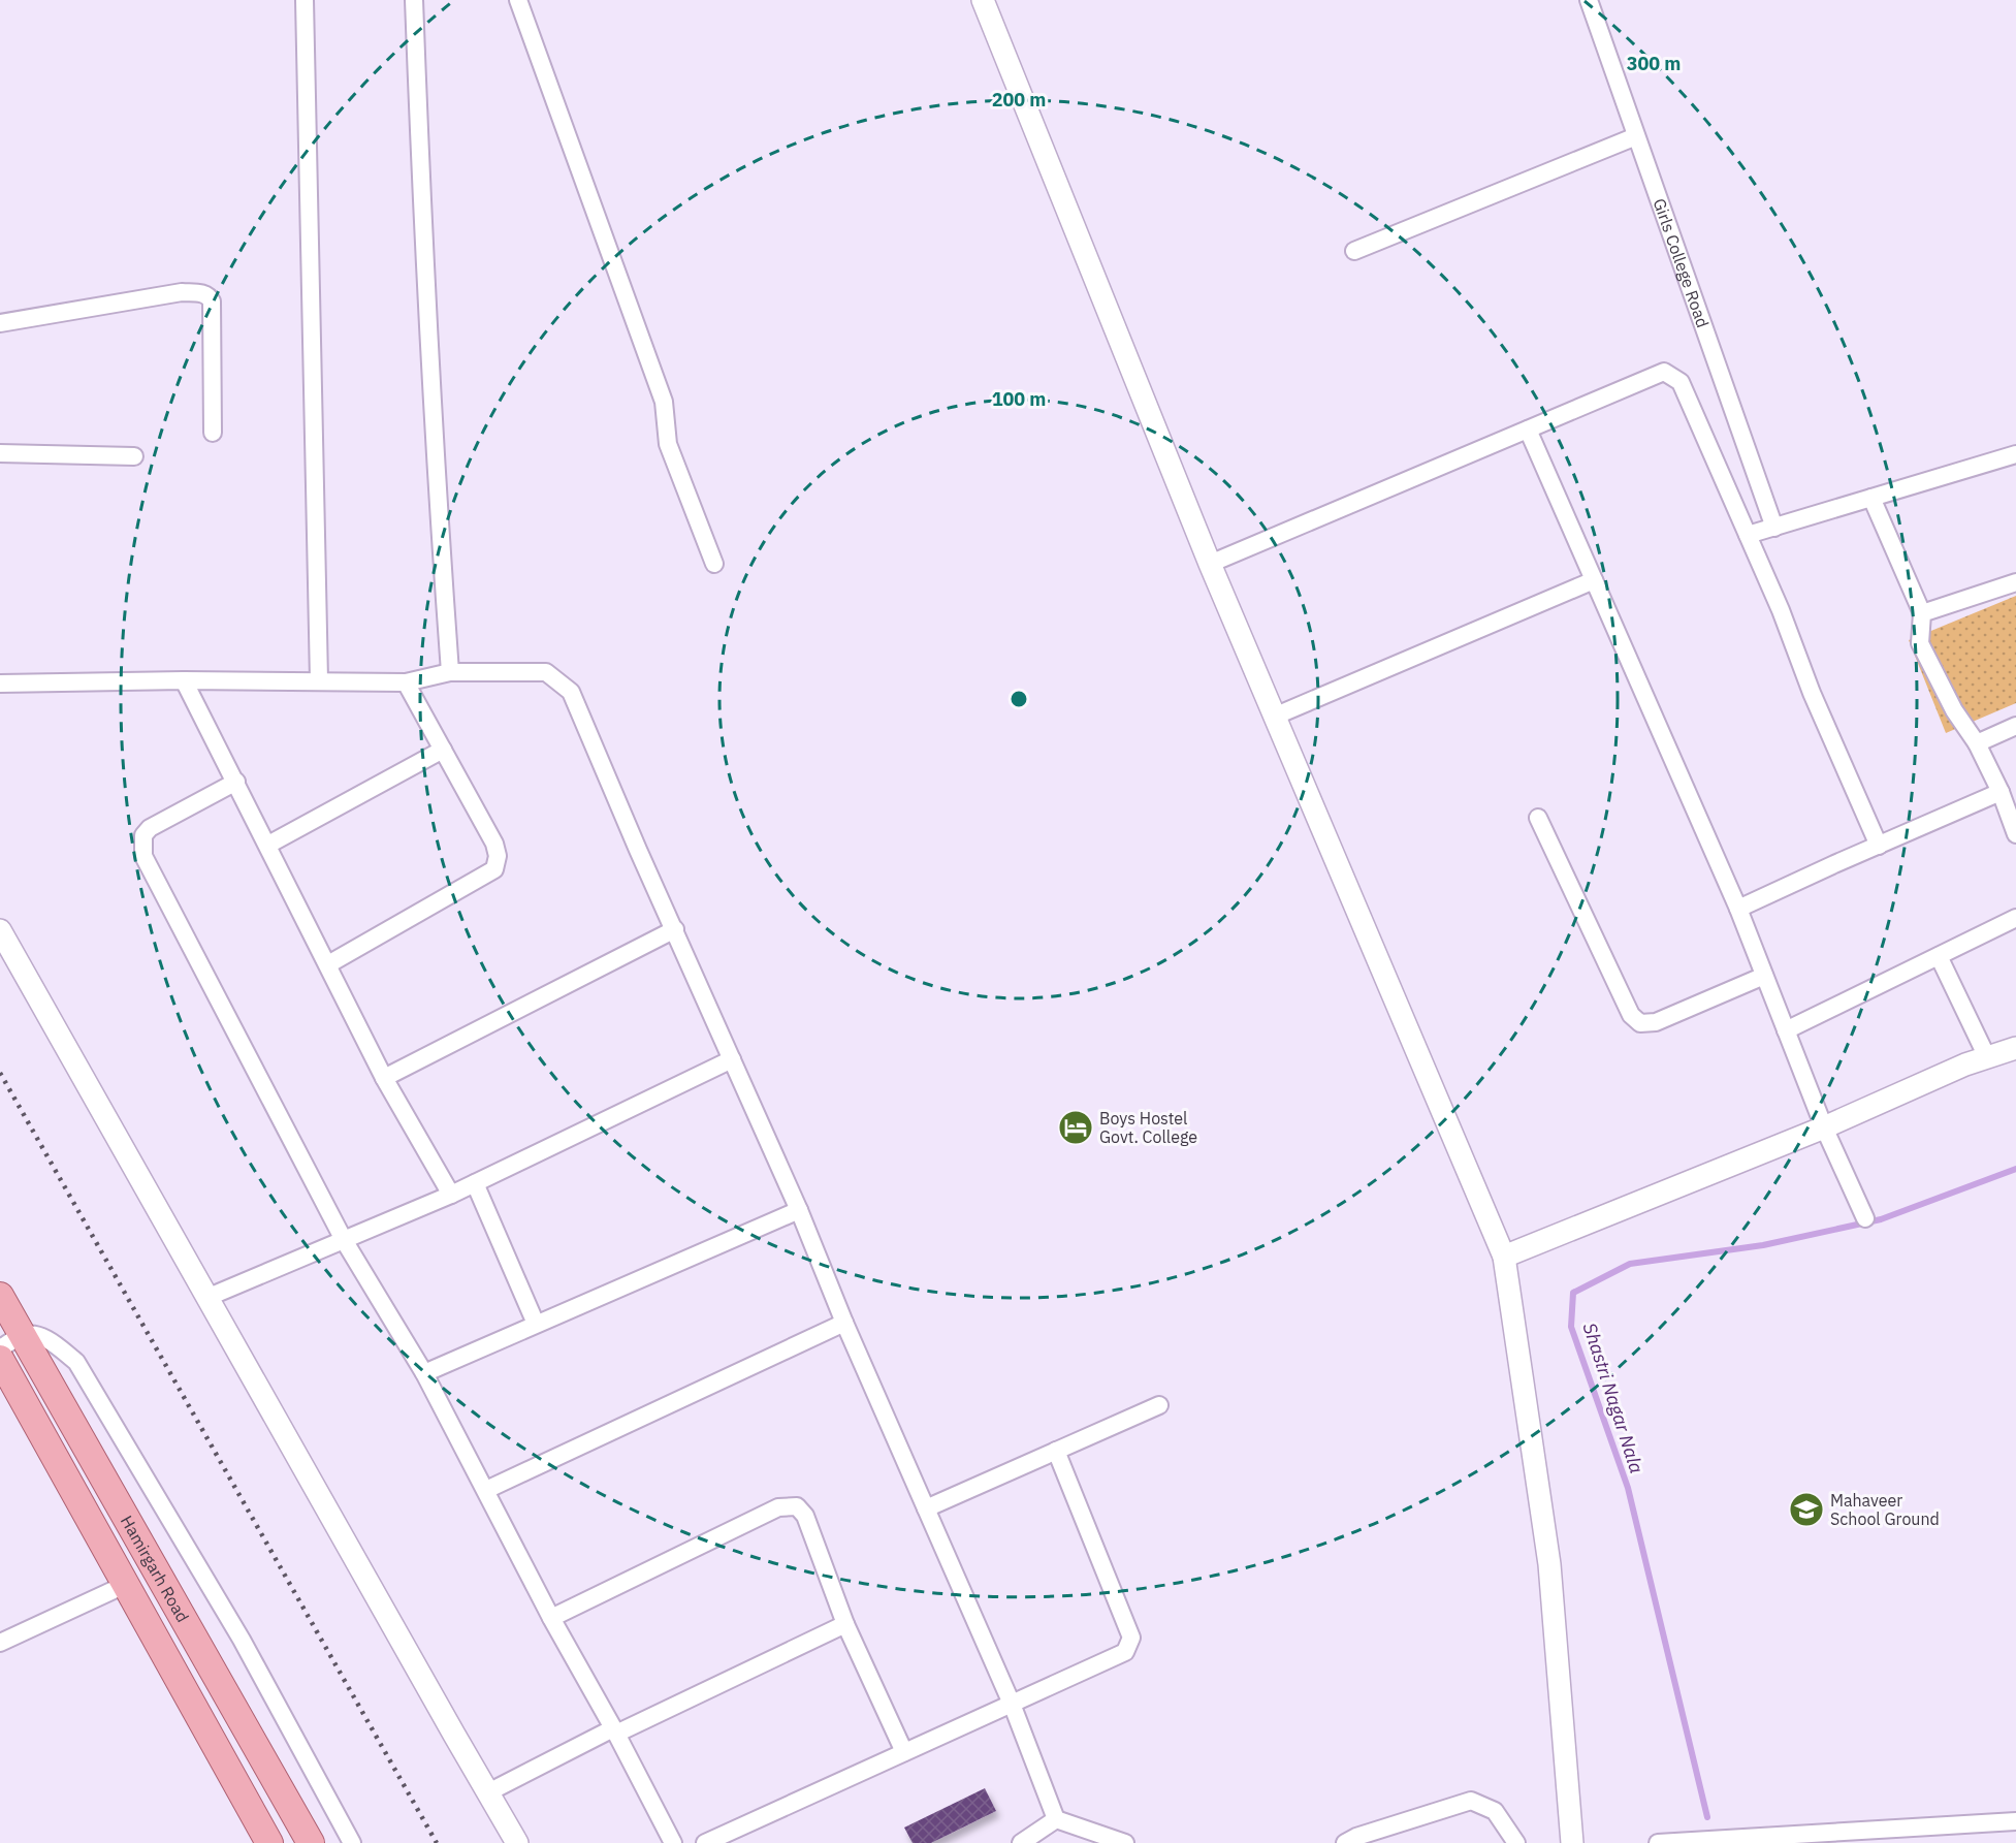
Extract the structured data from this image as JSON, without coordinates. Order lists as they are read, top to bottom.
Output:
{
  "streets": {
    "main road": ["Hamirgarh Road"],
    "street": ["Girls College Road"]
  },
  "water": ["Shastri Nagar Nala"],
  "places": {
    "hotel": ["Boys Hostel Govt. College"],
    "school or university": ["Mahaveer School Ground"]
  },
  "rings": ["300 m", "200 m", "100 m"]
}
